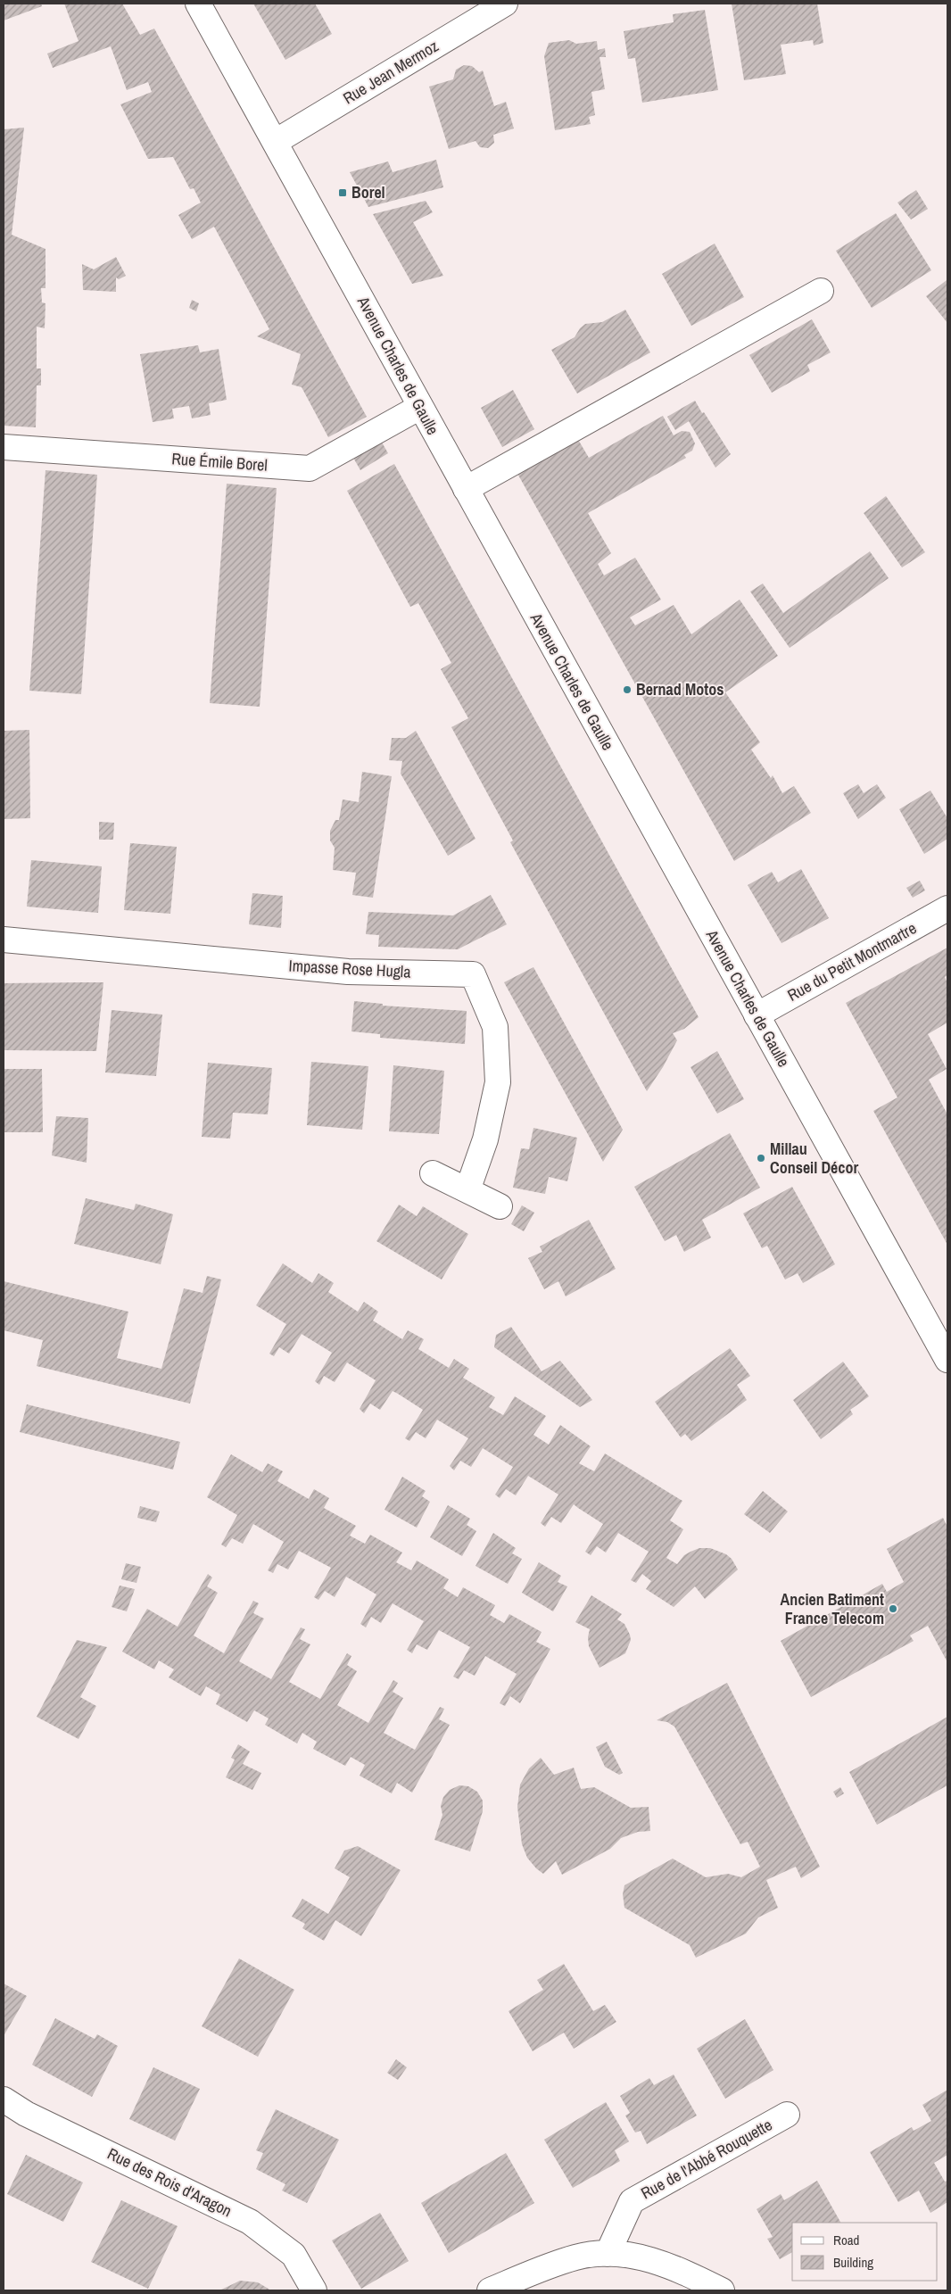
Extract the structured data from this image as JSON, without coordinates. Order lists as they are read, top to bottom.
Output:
{
  "streets": {
    "street": [
      "Rue Jean Mermoz",
      "Avenue Charles de Gaulle",
      "Rue Émile Borel",
      "Rue du Petit Montmartre",
      "Impasse Rose Hugla",
      "Rue de l'Abbé Rouquette",
      "Rue des Rois d'Aragon"
    ]
  },
  "crossings": [
    ["Rue Jean Mermoz", "Avenue Charles de Gaulle"],
    ["Avenue Charles de Gaulle", "Rue Émile Borel"],
    ["Avenue Charles de Gaulle", "Rue du Petit Montmartre"]
  ],
  "places": {
    "transit": ["Borel"],
    "other": ["Bernad Motos", "Millau Conseil Décor", "Ancien Batiment France Telecom"]
  },
  "legend": ["Road", "Building"]
}
